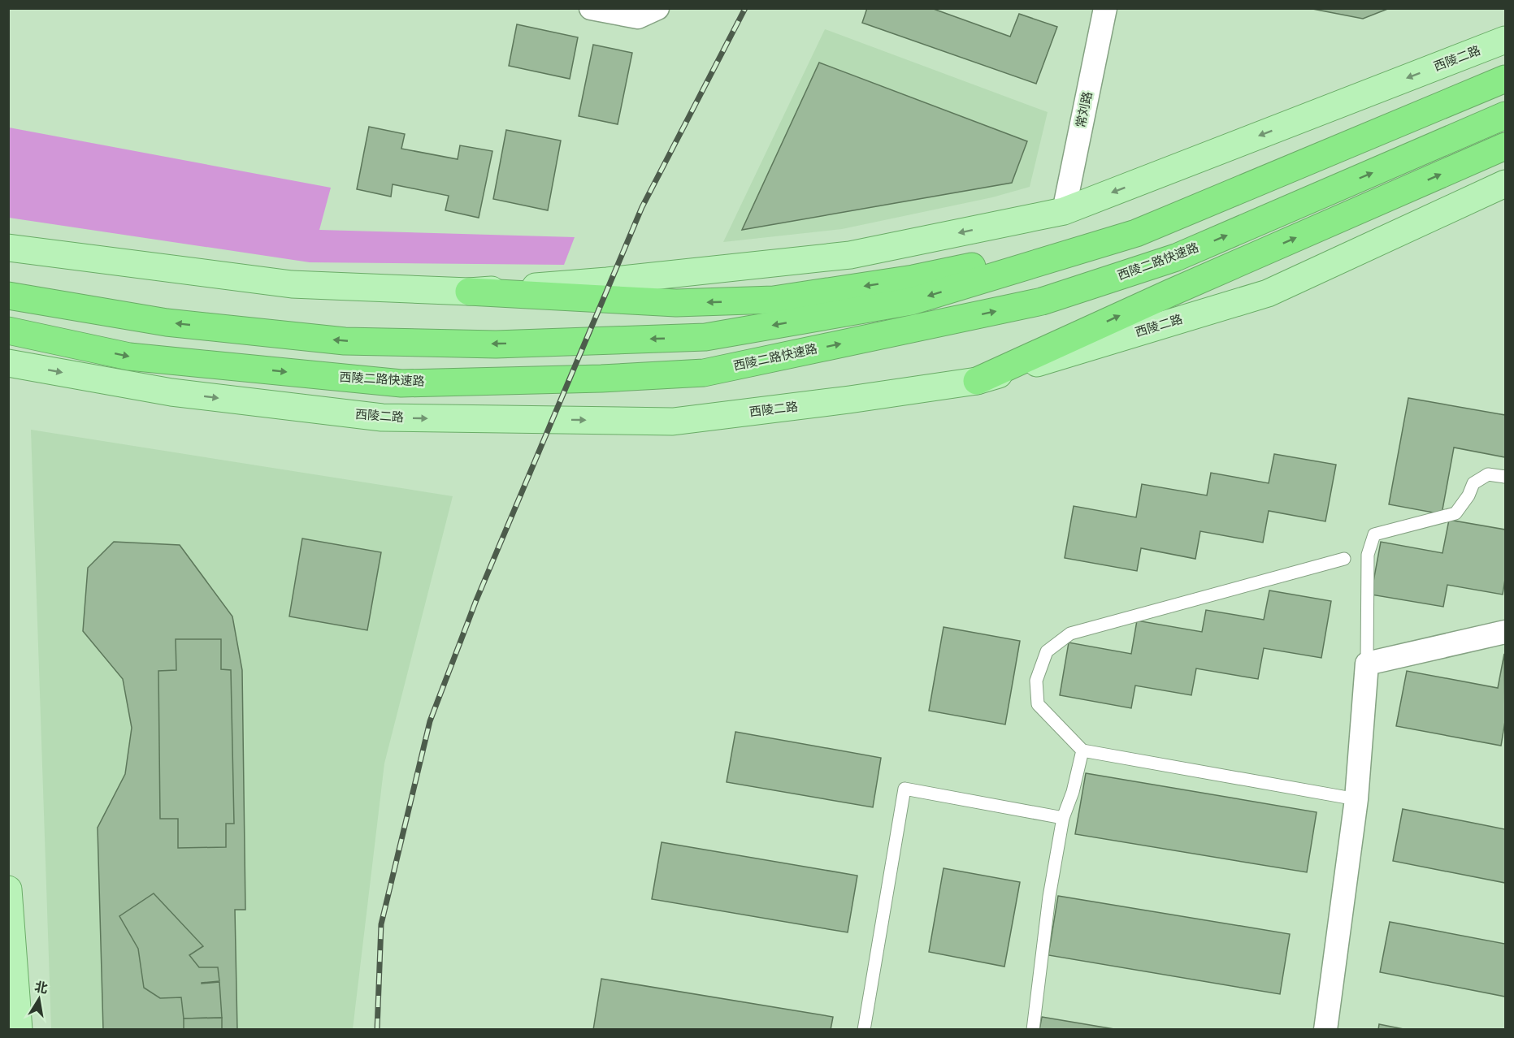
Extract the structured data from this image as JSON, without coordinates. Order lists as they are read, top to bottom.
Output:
{
  "streets": {
    "highway": ["西陵二路快速路"],
    "main road": ["西陵二路"],
    "street": ["常刘路"]
  },
  "crossings": [
    ["西陵二路", "常刘路"]
  ],
  "north": "top"
}
